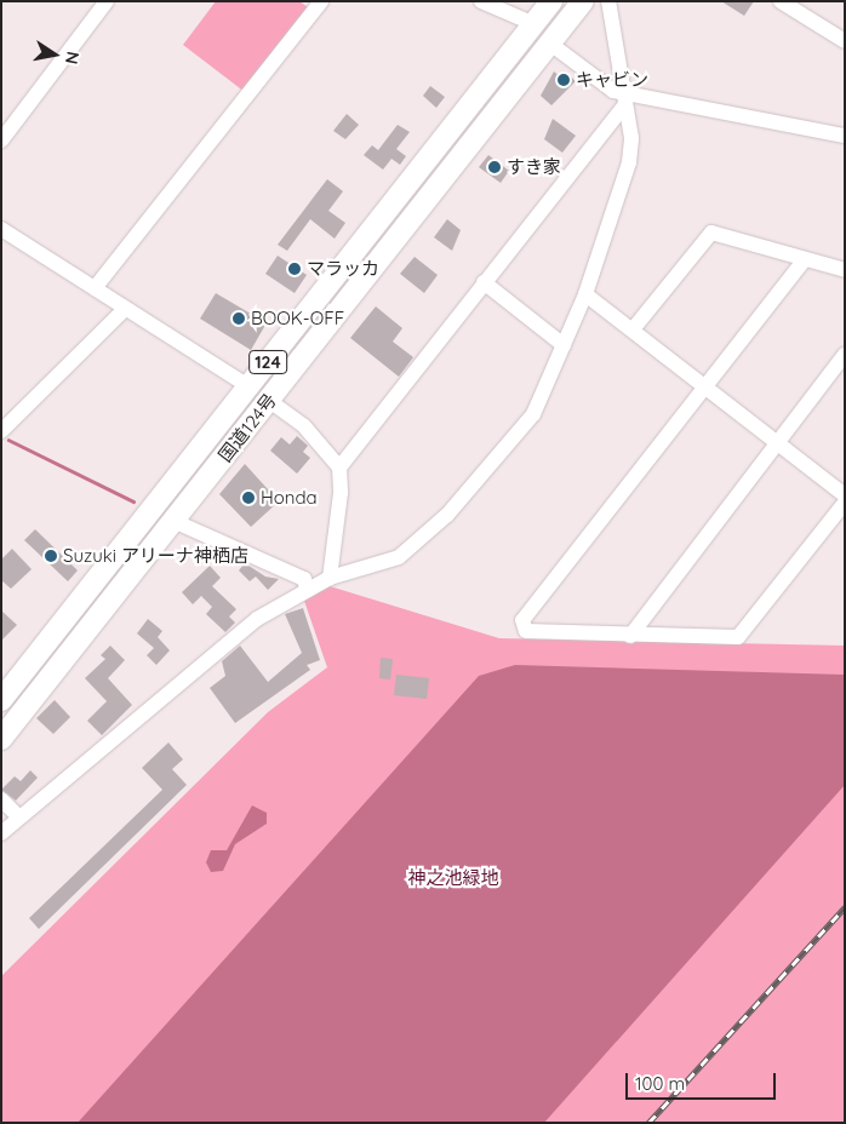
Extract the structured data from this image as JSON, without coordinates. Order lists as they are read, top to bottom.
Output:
{
  "streets": {
    "highway": ["124", "国道124号"]
  },
  "parks": ["神之池緑地"],
  "places": [
    "キャビン",
    "すき家",
    "マラッカ",
    "BOOK-OFF",
    "Honda",
    "Suzuki アリーナ神栖店"
  ],
  "scale_bar": "100 m",
  "north": "right"
}
